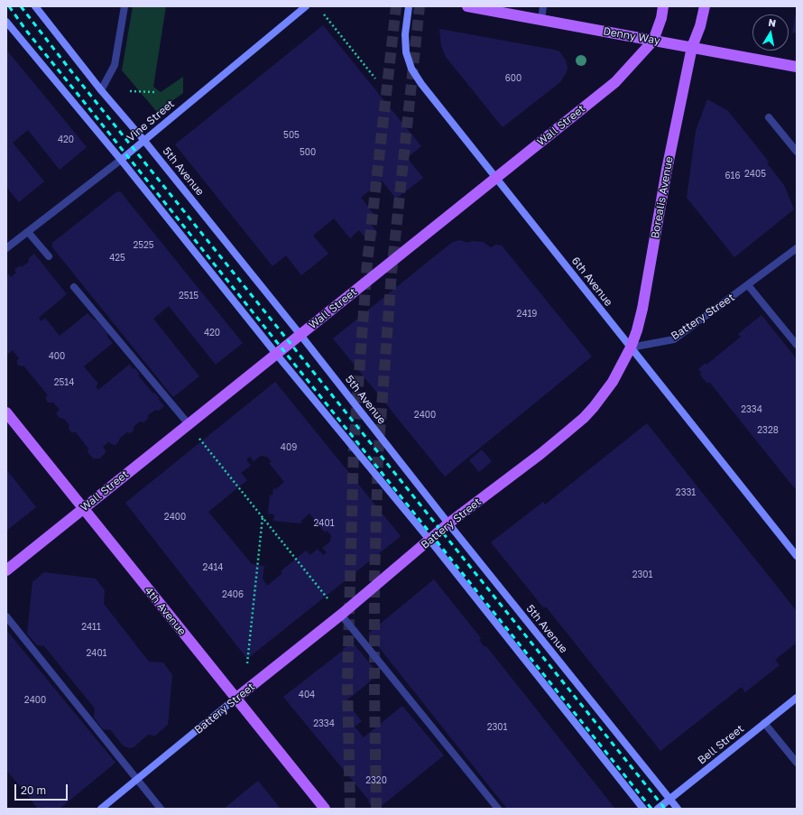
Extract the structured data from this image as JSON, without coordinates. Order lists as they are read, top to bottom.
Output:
{
  "streets": {
    "main road": [
      "Denny Way",
      "Vine Street",
      "Wall Street",
      "5th Avenue",
      "Borealis Avenue",
      "6th Avenue",
      "Battery Street",
      "4th Avenue",
      "Bell Street"
    ]
  },
  "crossings": [
    ["Denny Way", "Wall Street"],
    ["Denny Way", "Borealis Avenue"],
    ["Vine Street", "5th Avenue"],
    ["Wall Street", "5th Avenue"],
    ["Wall Street", "6th Avenue"],
    ["Wall Street", "4th Avenue"],
    ["5th Avenue", "Battery Street"],
    ["5th Avenue", "Bell Street"],
    ["Borealis Avenue", "6th Avenue"],
    ["Borealis Avenue", "Battery Street"],
    ["6th Avenue", "Battery Street"],
    ["Battery Street", "4th Avenue"]
  ],
  "house_numbers": [
    "600",
    "505",
    "420",
    "500",
    "2405",
    "616",
    "2525",
    "425",
    "2515",
    "2419",
    "420",
    "400",
    "2514",
    "2334",
    "2400",
    "2328",
    "409",
    "2331",
    "2400",
    "2401",
    "2414",
    "2301",
    "2406",
    "2411",
    "2401",
    "404",
    "2400",
    "2334",
    "2301",
    "2320"
  ],
  "scale_bar": "20 m",
  "north": "top"
}
